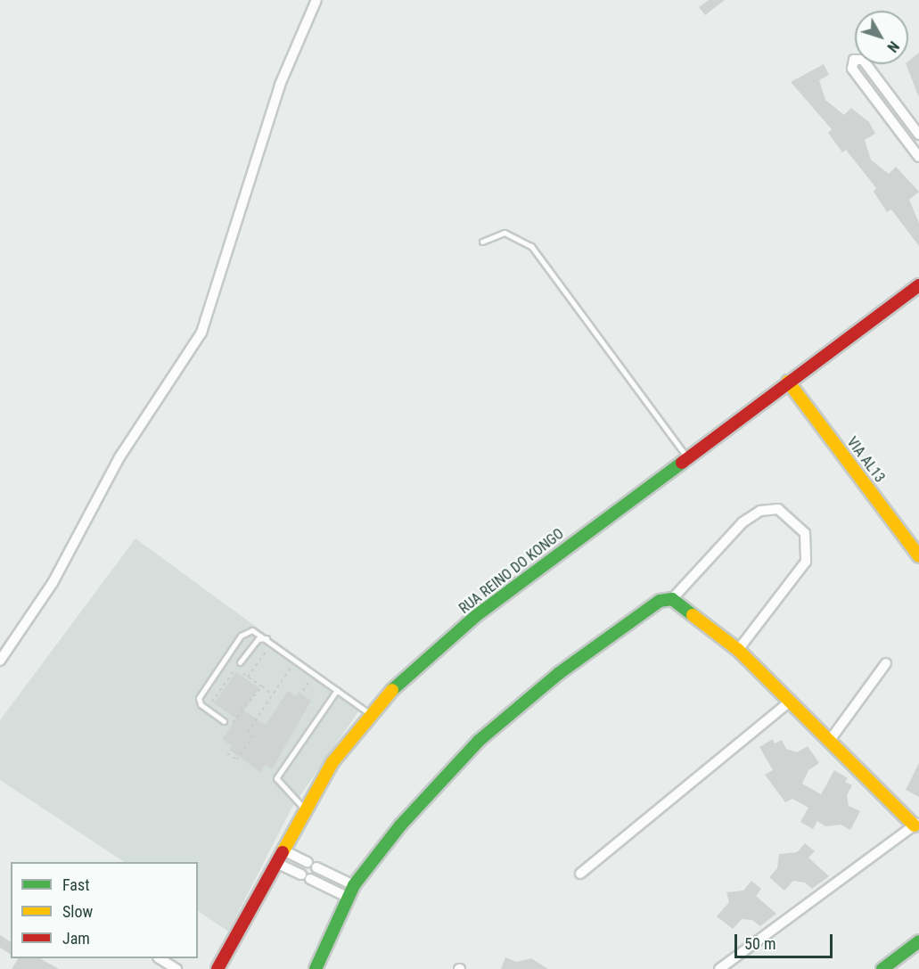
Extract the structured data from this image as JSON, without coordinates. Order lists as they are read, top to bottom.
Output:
{
  "streets": {
    "street": ["VIA AL13", "RUA REINO DO KONGO"]
  },
  "crossings": [
    ["VIA AL13", "RUA REINO DO KONGO"]
  ],
  "legend": ["Fast", "Slow", "Jam"],
  "scale_bar": "50 m",
  "north": "bottom right"
}
